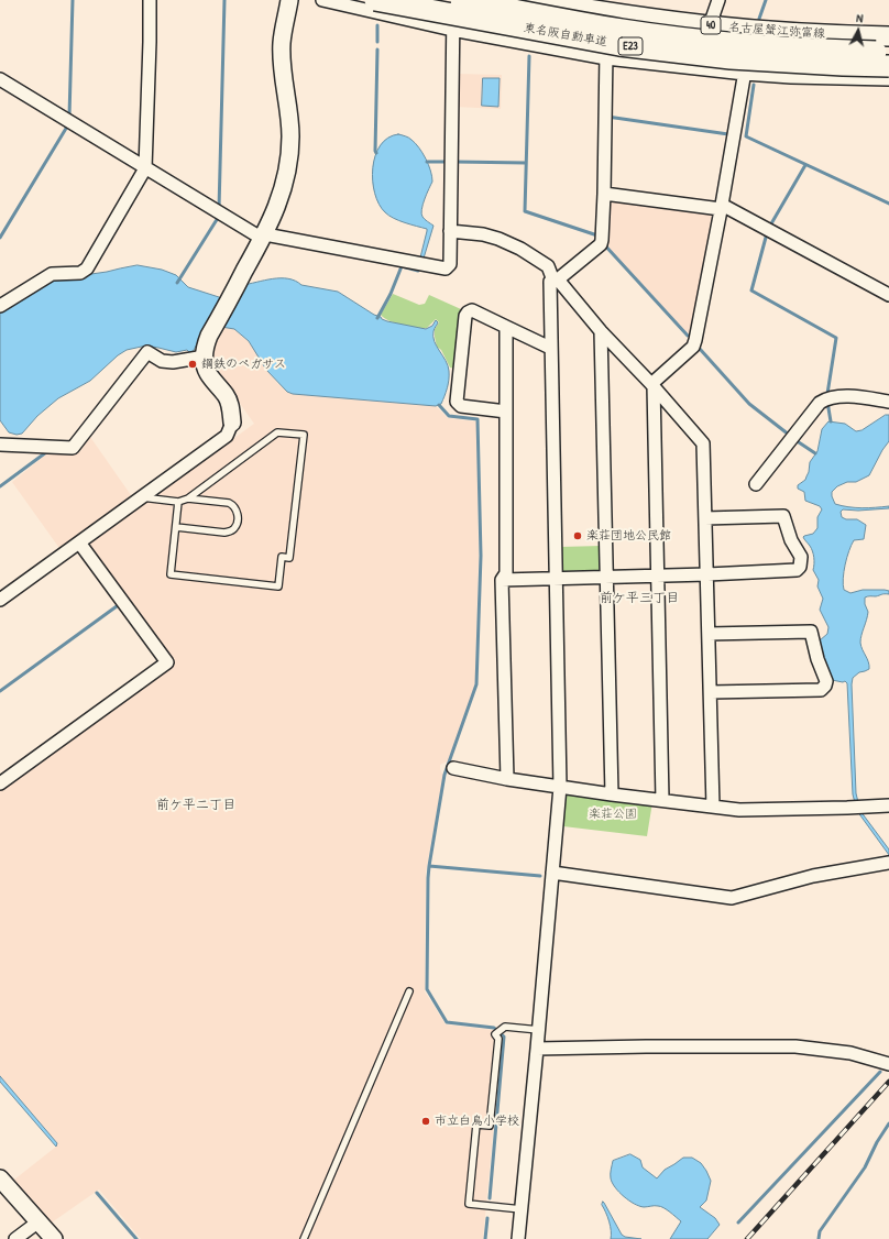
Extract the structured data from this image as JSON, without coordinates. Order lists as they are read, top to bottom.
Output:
{
  "streets": {
    "highway": ["東名阪自動車道", "E23"],
    "main road": ["40", "名古屋蟹江弥富線"]
  },
  "districts": ["前ケ平三丁目", "前ケ平二丁目"],
  "parks": ["楽荘公園"],
  "places": ["鋼鉄のペガサス", "楽荘団地公民館", "市立白鳥小学校"],
  "north": "top"
}
